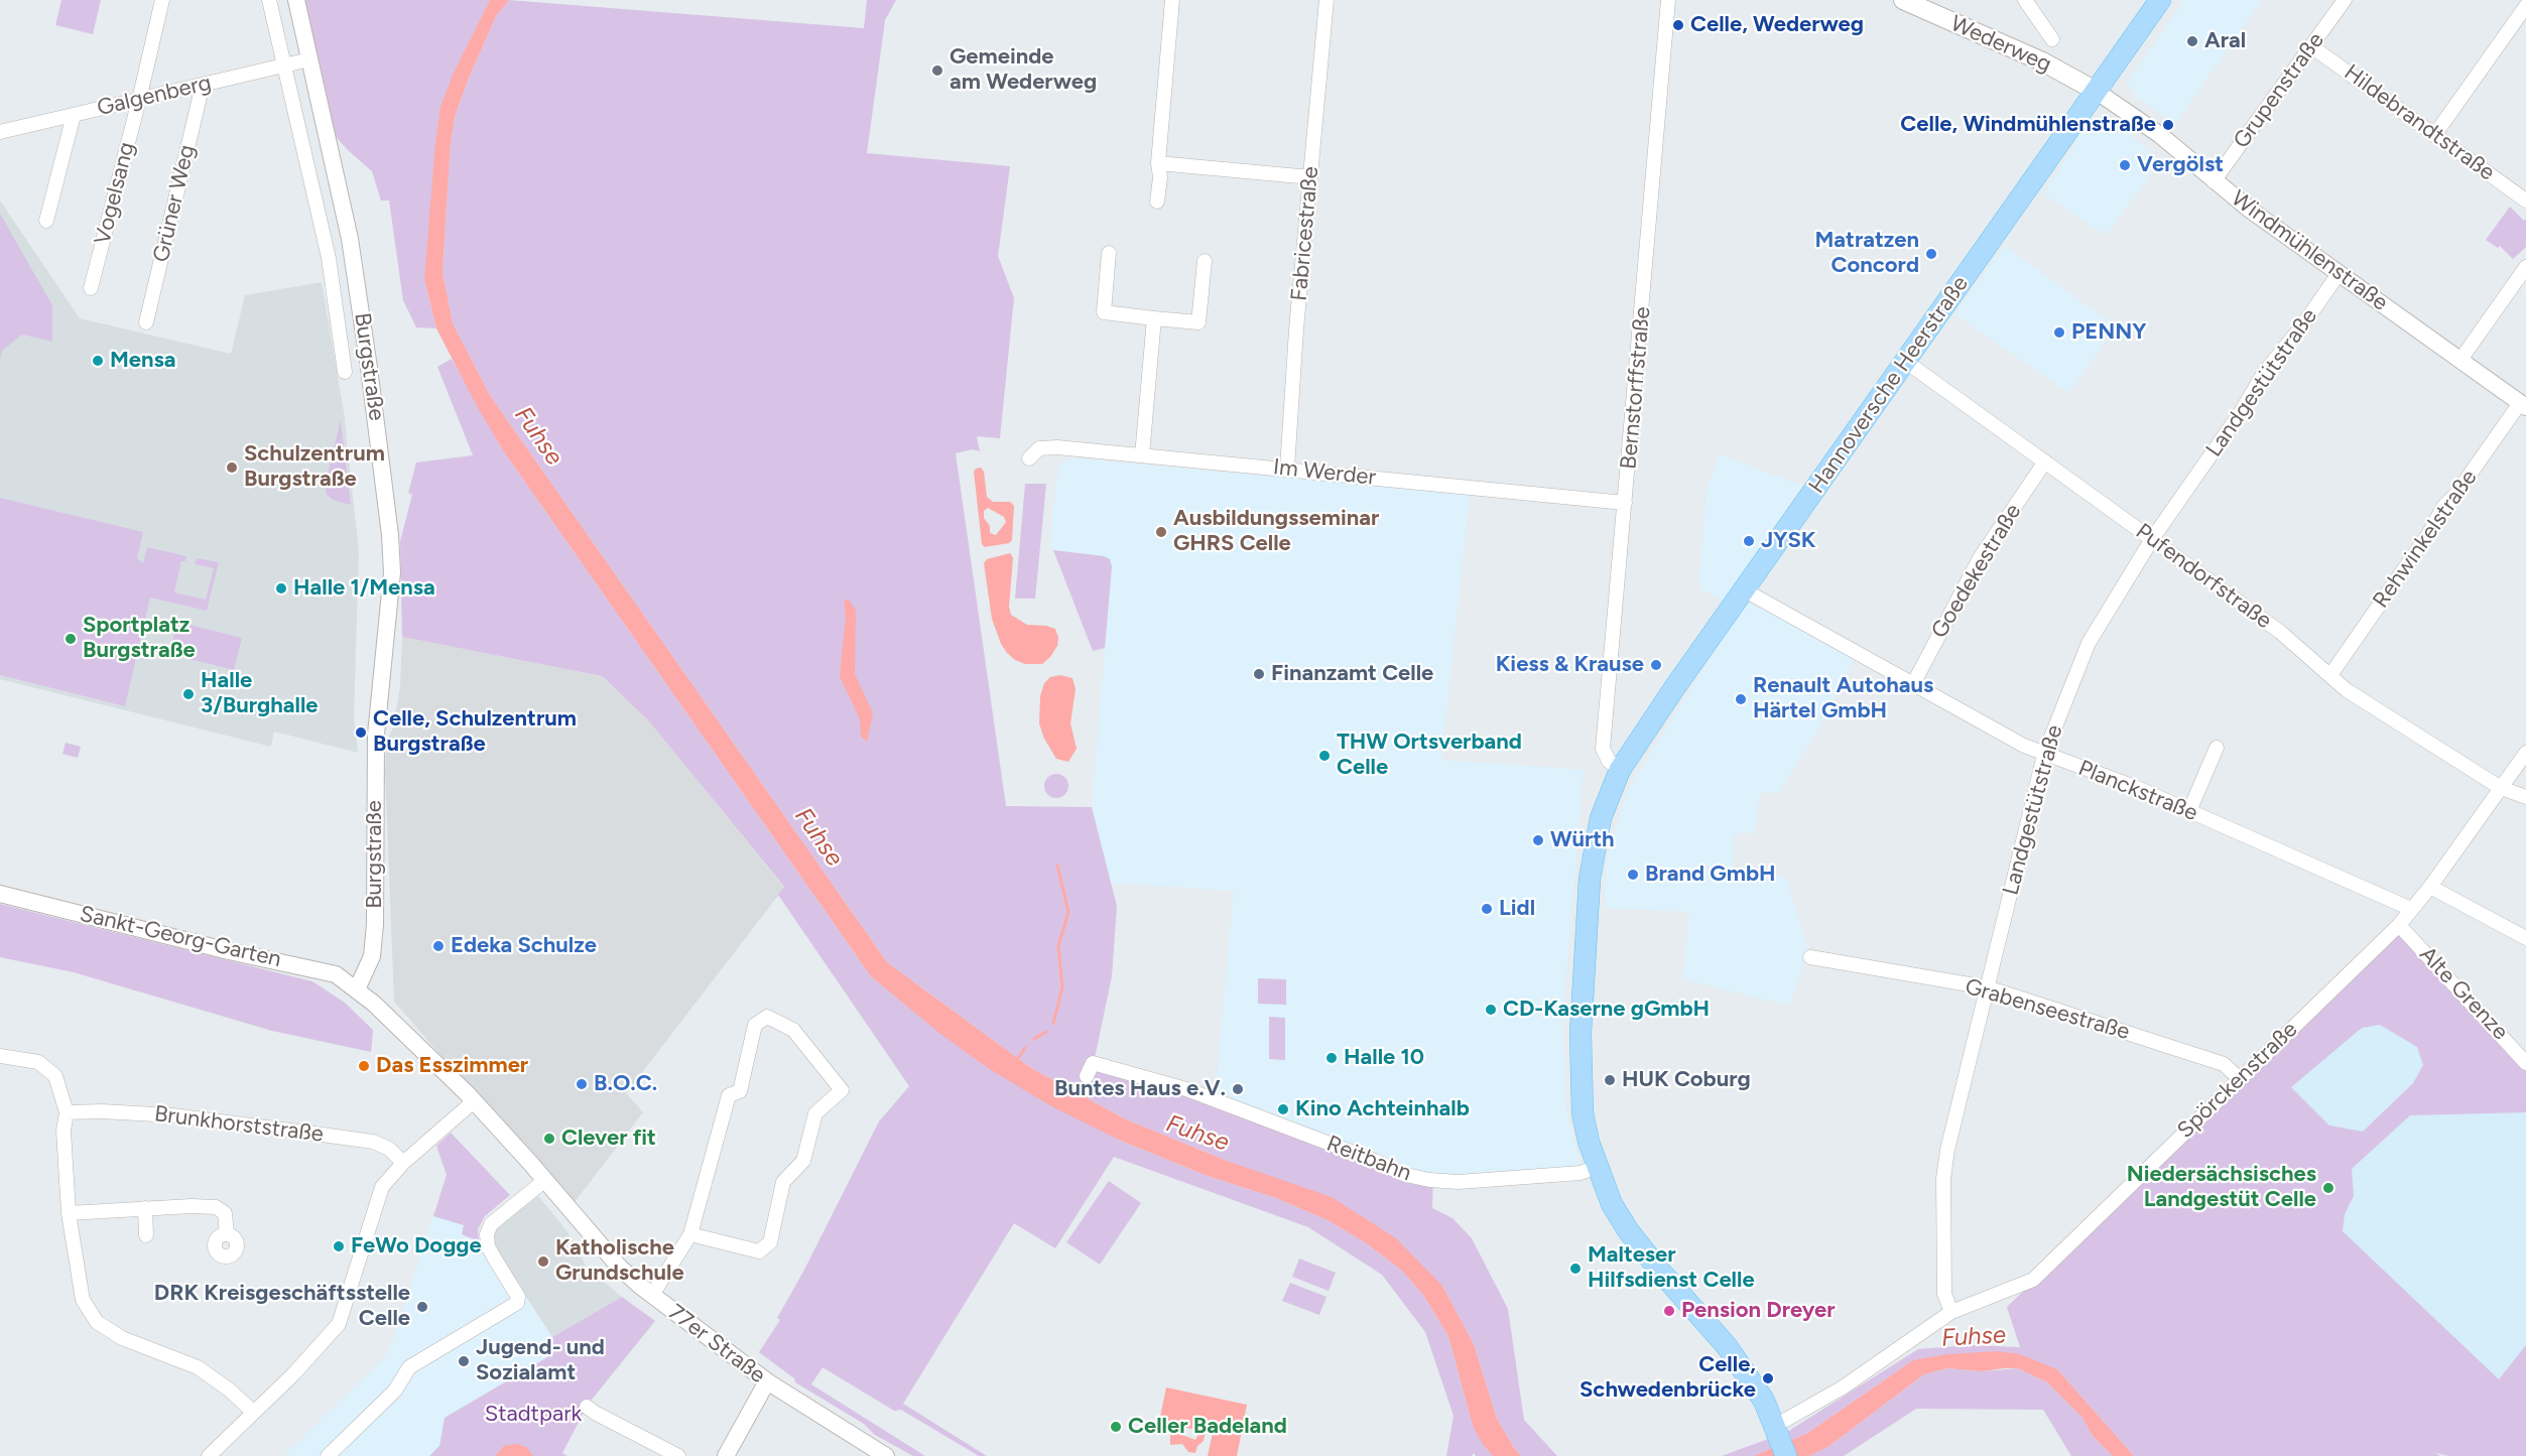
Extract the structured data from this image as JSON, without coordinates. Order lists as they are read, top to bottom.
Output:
{
  "streets": {
    "main road": ["Wederweg", "Hannoversche Heerstraße"],
    "street": [
      "Grupenstraße",
      "Galgenberg",
      "Hildebrandtstraße",
      "Vogelsang",
      "Grüner Weg",
      "Fabricestraße",
      "Windmühlenstraße",
      "Burgstraße",
      "Landgestütstraße",
      "Bernstorffstraße",
      "Im Werder",
      "Rehwinkelstraße",
      "Goedekestraße",
      "Pufendorfstraße",
      "Planckstraße",
      "Sankt-Georg-Garten",
      "Alte Grenze",
      "Grabenseestraße",
      "Spörckenstraße",
      "Brunkhorststraße",
      "Reitbahn",
      "77er Straße"
    ]
  },
  "crossings": [
    ["Wederweg", "Windmühlenstraße"],
    ["Wederweg", "Hannoversche Heerstraße"],
    ["Grupenstraße", "Hildebrandtstraße"],
    ["Grupenstraße", "Windmühlenstraße"],
    ["Galgenberg", "Vogelsang"],
    ["Galgenberg", "Grüner Weg"],
    ["Galgenberg", "Burgstraße"],
    ["Fabricestraße", "Im Werder"],
    ["Windmühlenstraße", "Landgestütstraße"],
    ["Windmühlenstraße", "Hannoversche Heerstraße"],
    ["Windmühlenstraße", "Rehwinkelstraße"],
    ["Burgstraße", "Sankt-Georg-Garten"],
    ["Burgstraße", "77er Straße"],
    ["Landgestütstraße", "Pufendorfstraße"],
    ["Landgestütstraße", "Planckstraße"],
    ["Landgestütstraße", "Grabenseestraße"],
    ["Landgestütstraße", "Spörckenstraße"],
    ["Hannoversche Heerstraße", "Bernstorffstraße"],
    ["Hannoversche Heerstraße", "Pufendorfstraße"],
    ["Hannoversche Heerstraße", "Planckstraße"],
    ["Hannoversche Heerstraße", "Spörckenstraße"],
    ["Hannoversche Heerstraße", "Reitbahn"],
    ["Bernstorffstraße", "Im Werder"],
    ["Rehwinkelstraße", "Pufendorfstraße"],
    ["Goedekestraße", "Pufendorfstraße"],
    ["Goedekestraße", "Planckstraße"],
    ["Pufendorfstraße", "Spörckenstraße"],
    ["Planckstraße", "Spörckenstraße"],
    ["Sankt-Georg-Garten", "77er Straße"],
    ["Alte Grenze", "Spörckenstraße"],
    ["Grabenseestraße", "Spörckenstraße"]
  ],
  "water": ["Fuhse"],
  "parks": ["Stadtpark"],
  "places": [
    "Celle, Wederweg",
    "Aral",
    "Gemeinde am Wederweg",
    "Celle, Windmühlenstraße",
    "Vergölst",
    "Matratzen Concord",
    "PENNY",
    "Mensa",
    "Schulzentrum Burgstraße",
    "Ausbildungsseminar GHRS Celle",
    "JYSK",
    "Halle 1/Mensa",
    "Sportplatz Burgstraße",
    "Kiess & Krause",
    "Finanzamt Celle",
    "Halle 3/Burghalle",
    "Renault Autohaus Härtel GmbH",
    "Celle, Schulzentrum Burgstraße",
    "THW Ortsverband Celle",
    "Würth",
    "Brand GmbH",
    "Lidl",
    "Edeka Schulze",
    "CD-Kaserne gGmbH",
    "Halle 10",
    "Das Esszimmer",
    "HUK Coburg",
    "B.O.C.",
    "Buntes Haus e.V.",
    "Kino Achteinhalb",
    "Clever fit",
    "Niedersächsisches Landgestüt Celle",
    "FeWo Dogge",
    "Katholische Grundschule",
    "Malteser Hilfsdienst Celle",
    "DRK Kreisgeschäftsstelle Celle",
    "Pension Dreyer",
    "Jugend- und Sozialamt",
    "Celle, Schwedenbrücke",
    "Celler Badeland"
  ]
}
